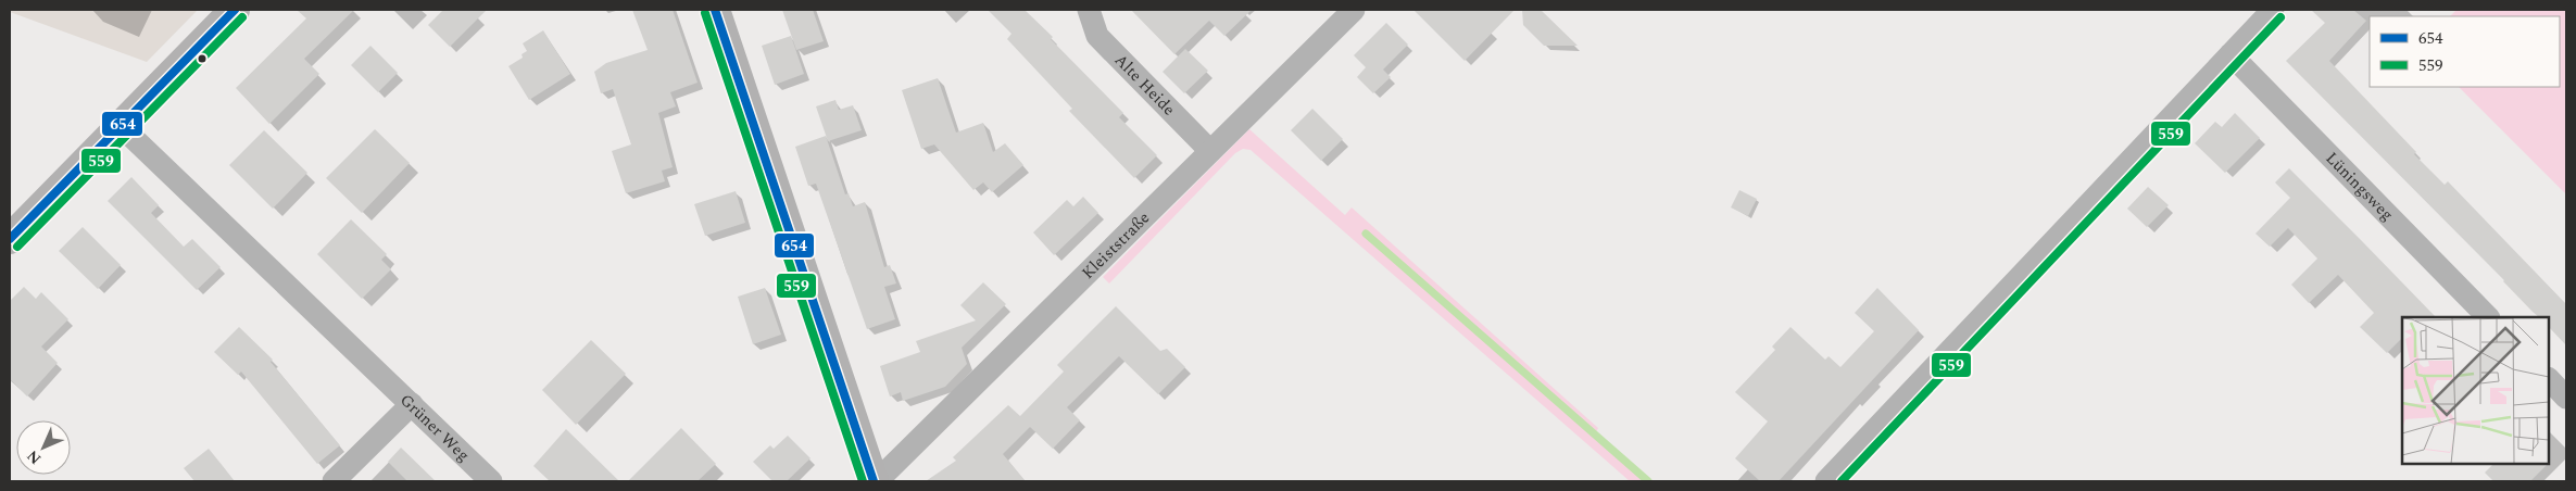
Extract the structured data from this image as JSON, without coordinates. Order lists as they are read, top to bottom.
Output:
{
  "streets": {
    "street": [
      "Alte Heide",
      "Lüningsweg",
      "Kleiststraße",
      "Grüner Weg"
    ]
  },
  "crossings": [
    ["Alte Heide", "Kleiststraße"]
  ],
  "lines": ["transit line 654", "transit line 559"],
  "legend": ["654", "559"],
  "north": "bottom left"
}
